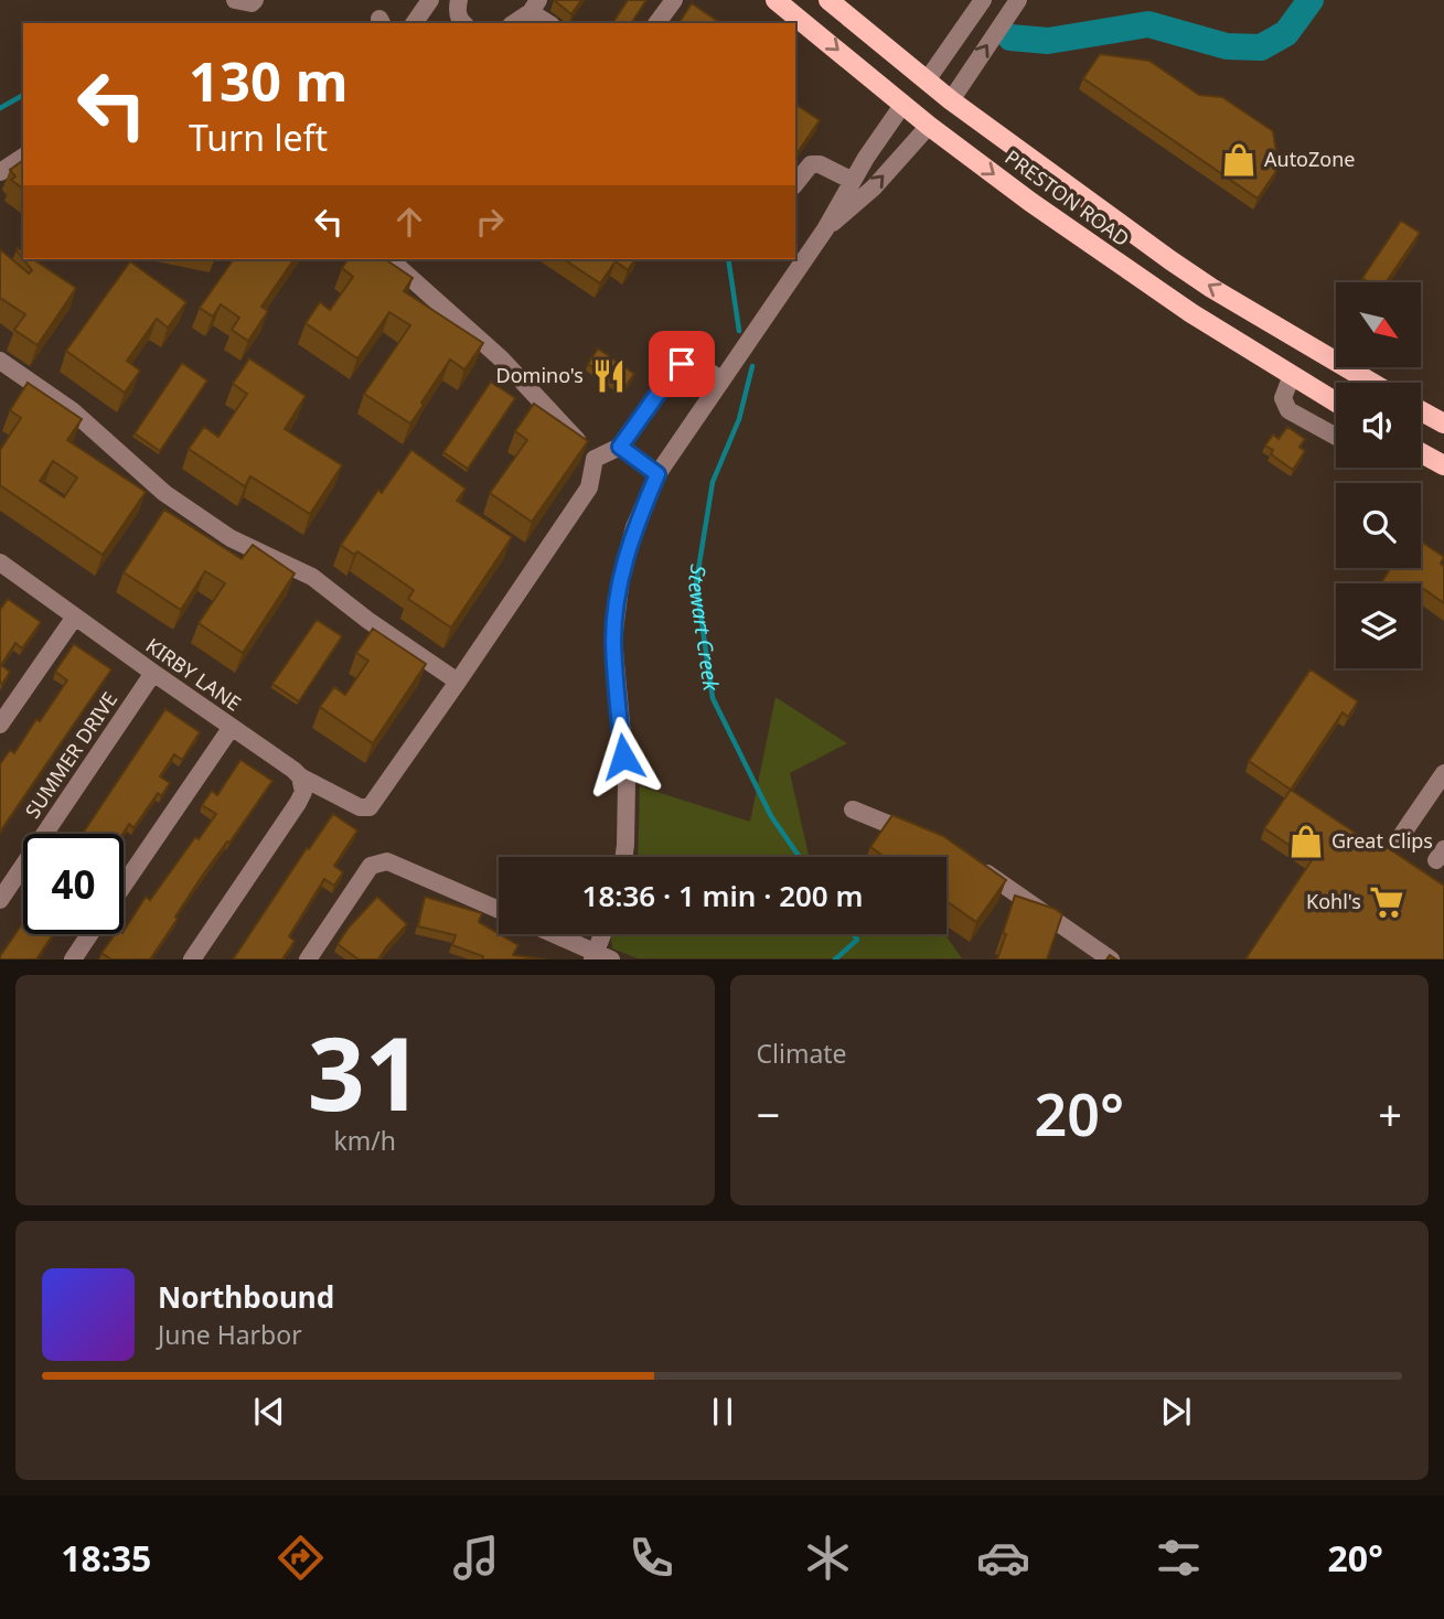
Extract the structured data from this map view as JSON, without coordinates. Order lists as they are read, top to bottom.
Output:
{
  "streets": {
    "main road": ["PRESTON ROAD"],
    "street": ["KIRBY LANE", "SUMMER DRIVE"]
  },
  "crossings": [
    ["KIRBY LANE", "SUMMER DRIVE"]
  ],
  "water": ["Stewart Creek"],
  "places": {
    "shop": ["AutoZone", "Great Clips"],
    "restaurant": ["Domino's"],
    "supermarket": ["Kohl's"]
  },
  "north": "bottom right",
  "page": {
    "turn": ["130 m", "Turn left"],
    "limit": "40",
    "trip": "18:36 · 1 min · 200 m",
    "tile": [
      ["31", "km/h"],
      "Climate"
    ],
    "heat": ["−", "20°", "+"],
    "song": ["Northbound", "June Harbor"],
    "tabs": ["18:35", "20°"]
  }
}
